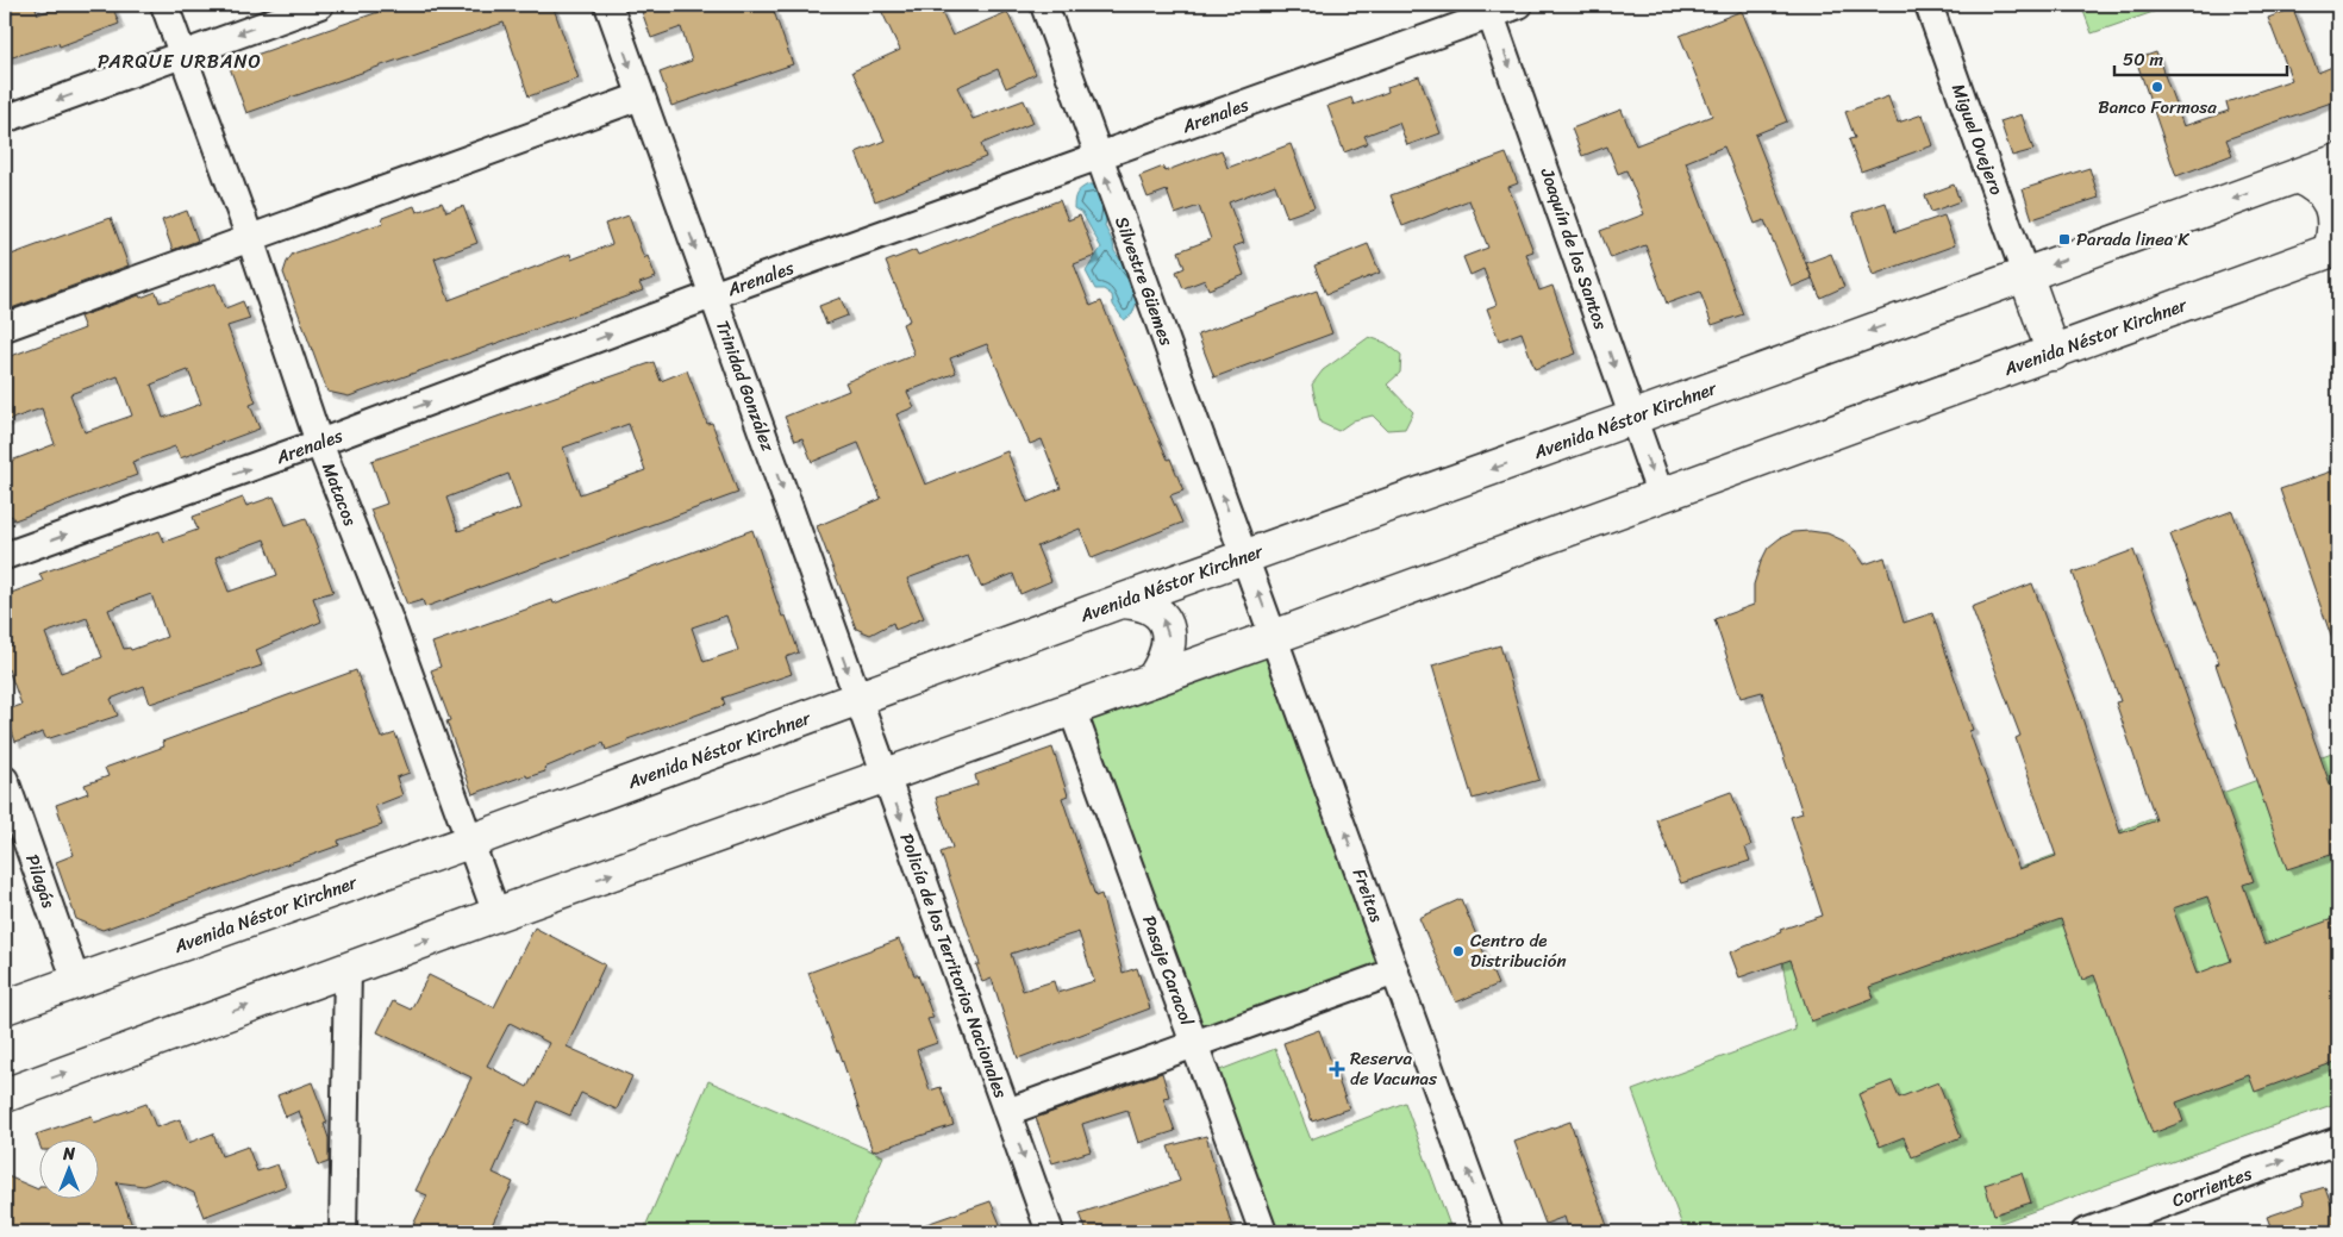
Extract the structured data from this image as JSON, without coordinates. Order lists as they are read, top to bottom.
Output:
{
  "streets": {
    "main road": ["Avenida Néstor Kirchner"],
    "street": [
      "Arenales",
      "Miguel Ovejero",
      "Joaquín de los Santos",
      "Silvestre Güemes",
      "Trinidad González",
      "Matacos",
      "Pilagás",
      "Freitas",
      "Policía de los Territorios Nacionales",
      "Pasaje Caracol",
      "Corrientes"
    ]
  },
  "crossings": [
    ["Arenales", "Joaquín de los Santos"],
    ["Arenales", "Silvestre Güemes"],
    ["Arenales", "Trinidad González"],
    ["Arenales", "Matacos"],
    ["Miguel Ovejero", "Avenida Néstor Kirchner"],
    ["Joaquín de los Santos", "Avenida Néstor Kirchner"],
    ["Silvestre Güemes", "Avenida Néstor Kirchner"],
    ["Silvestre Güemes", "Freitas"],
    ["Avenida Néstor Kirchner", "Trinidad González"],
    ["Avenida Néstor Kirchner", "Matacos"],
    ["Avenida Néstor Kirchner", "Pilagás"],
    ["Avenida Néstor Kirchner", "Freitas"],
    ["Avenida Néstor Kirchner", "Policía de los Territorios Nacionales"],
    ["Avenida Néstor Kirchner", "Pasaje Caracol"],
    ["Trinidad González", "Policía de los Territorios Nacionales"]
  ],
  "one_way": [
    "Joaquín de los Santos",
    "Silvestre Güemes",
    "Trinidad González",
    "Freitas",
    "Policía de los Territorios Nacionales",
    "Corrientes"
  ],
  "districts": ["PARQUE URBANO"],
  "places": {
    "other": ["Banco Formosa", "Centro de Distribución"],
    "transit": ["Parada linea K"],
    "health": ["Reserva de Vacunas"]
  },
  "scale_bar": "50 m",
  "north": "top"
}
